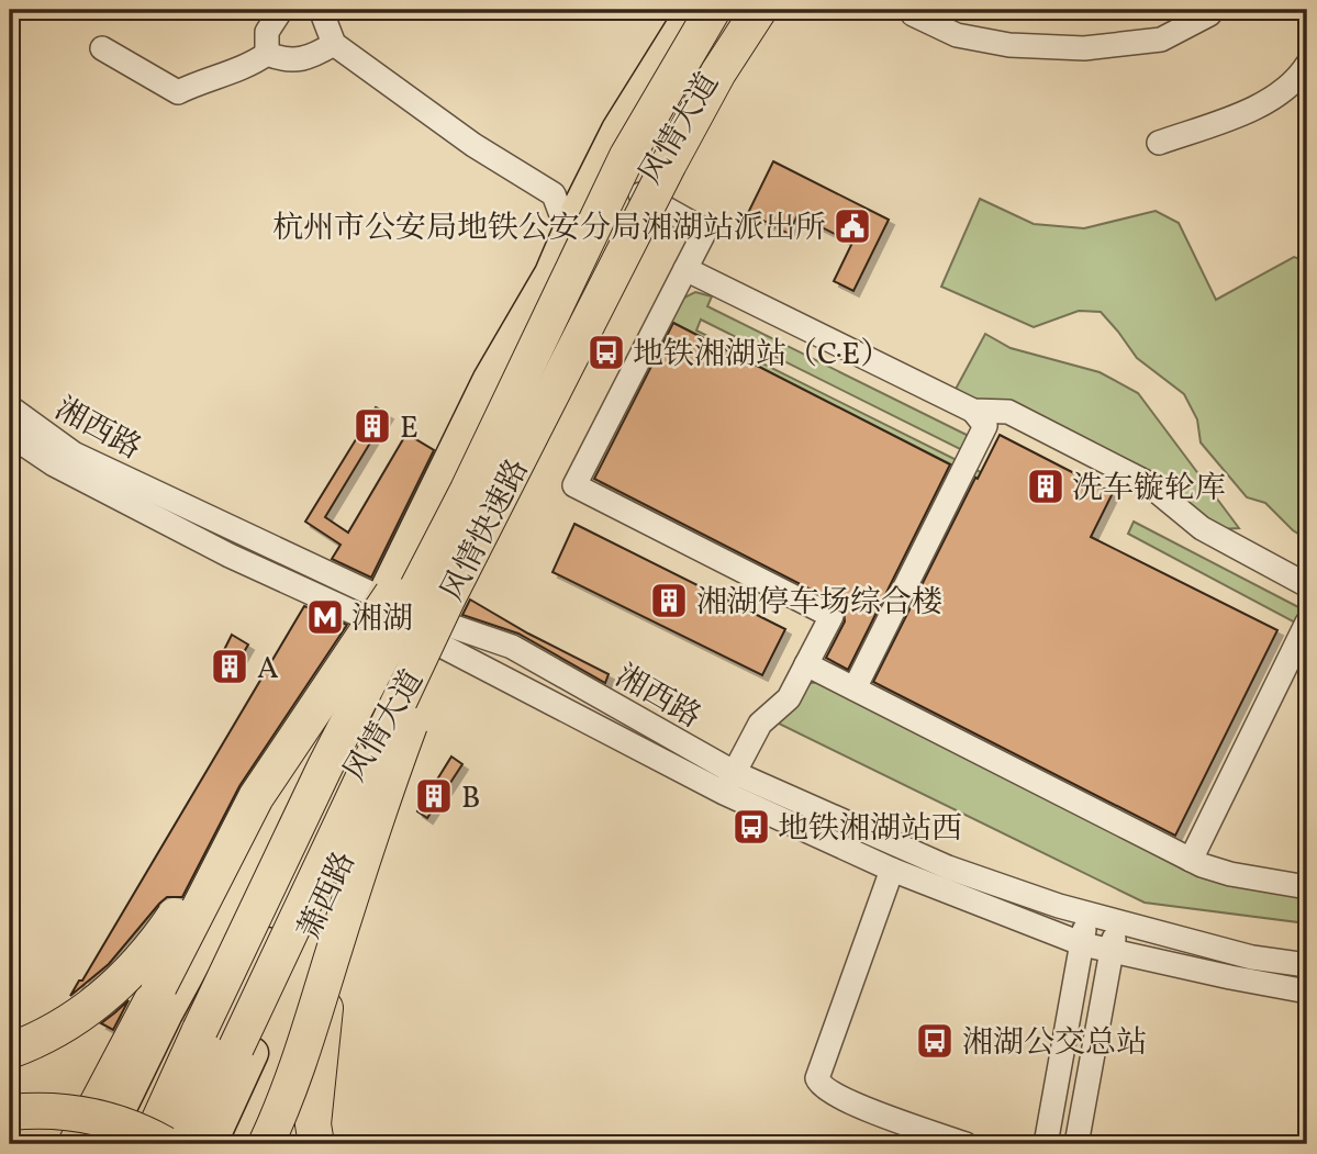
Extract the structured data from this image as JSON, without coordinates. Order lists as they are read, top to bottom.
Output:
{
  "streets": {
    "highway": ["风情快速路"],
    "main road": ["风情大道", "萧西路"],
    "street": ["湘西路"]
  },
  "crossings": [
    ["风情大道", "湘西路"],
    ["风情大道", "风情快速路"],
    ["风情大道", "萧西路"],
    ["湘西路", "萧西路"]
  ],
  "places": {
    "public building": ["杭州市公安局地铁公安分局湘湖站派出所"],
    "bus stop": ["地铁湘湖站（C·E）", "地铁湘湖站西", "湘湖公交总站"],
    "building": [
      "E",
      "洗车镟轮库",
      "湘湖停车场综合楼",
      "A",
      "B"
    ],
    "metro station": ["湘湖"]
  }
}
